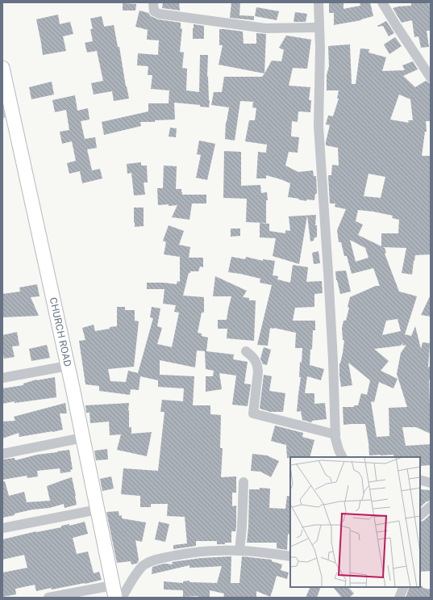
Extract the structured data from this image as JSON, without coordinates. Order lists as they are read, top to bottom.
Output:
{
  "streets": {
    "street": ["CHURCH ROAD"]
  }
}
